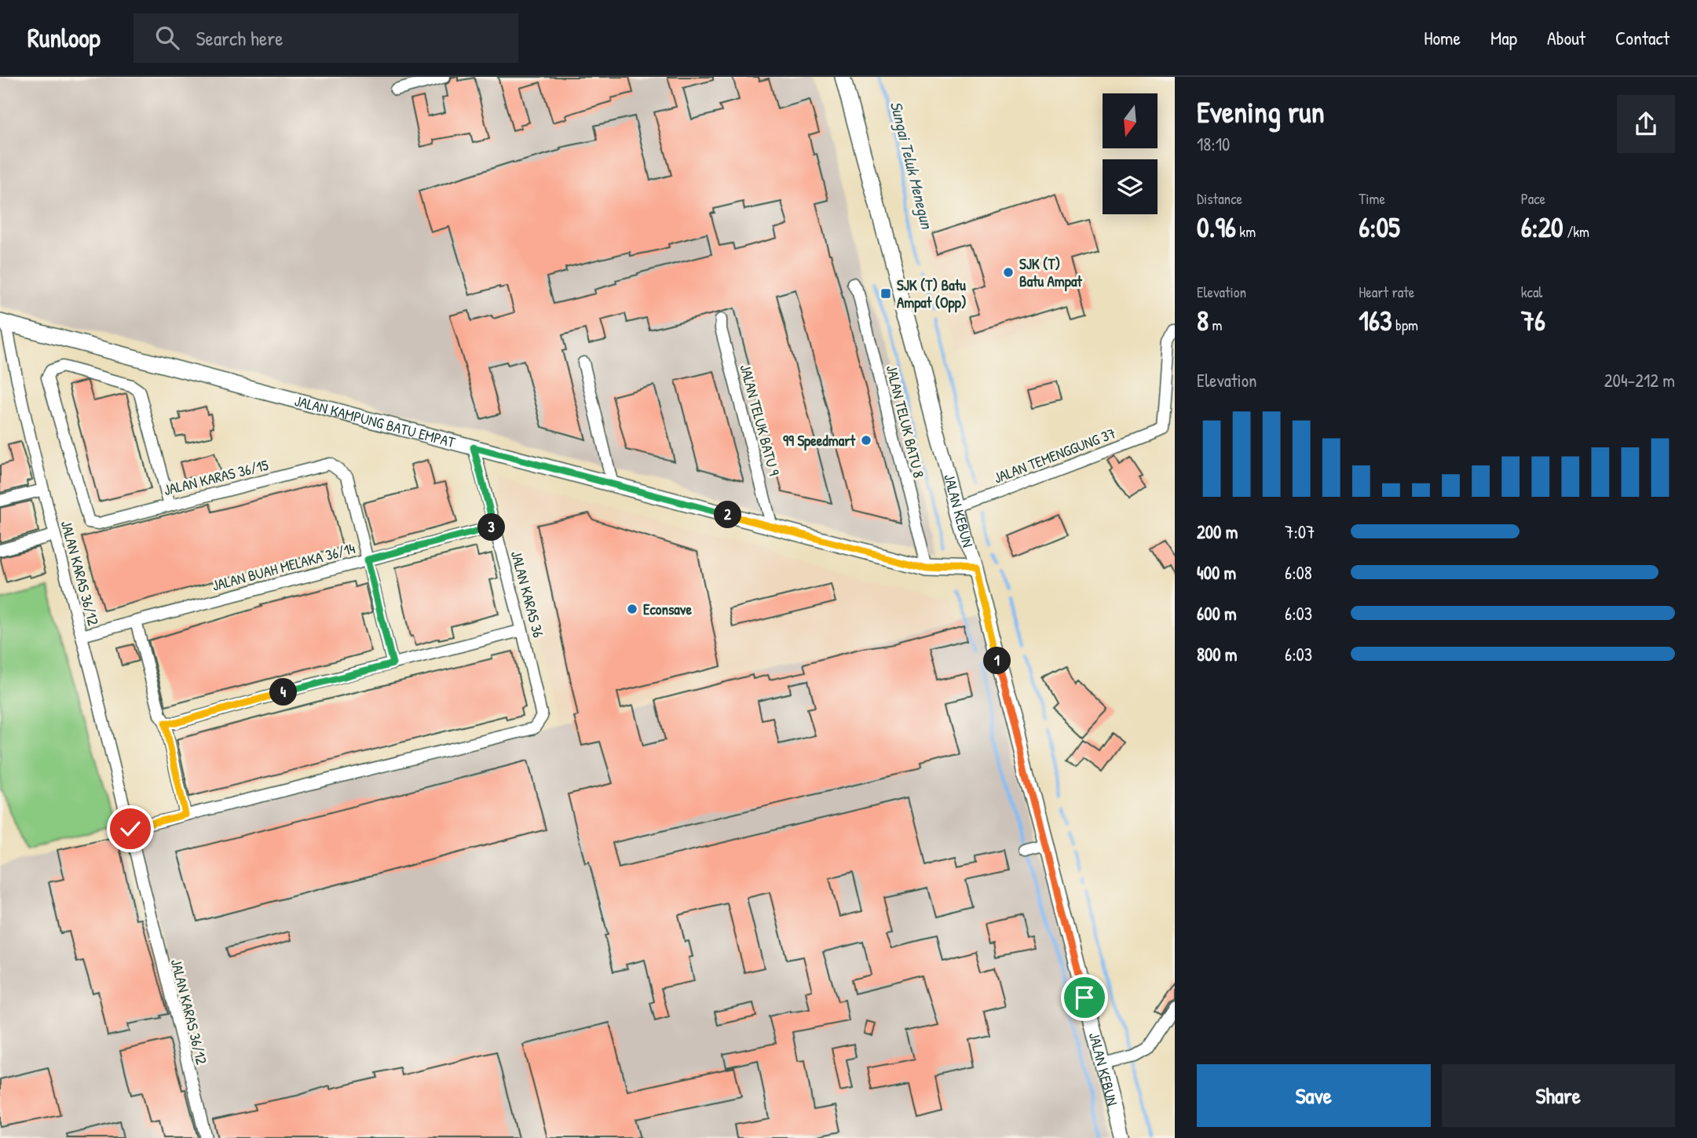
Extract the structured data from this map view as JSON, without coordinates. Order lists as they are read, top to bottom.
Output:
{
  "streets": {
    "main road": ["JALAN KAMPUNG BATU EMPAT", "JALAN KEBUN"],
    "street": [
      "JALAN TELUK BATU 9",
      "JALAN TELUK BATU 8",
      "JALAN TEMENGGUNG 37",
      "JALAN KARAS 36/15",
      "JALAN BUAH MELAKA 36/14",
      "JALAN KARAS 36/12",
      "JALAN KARAS 36"
    ]
  },
  "crossings": [
    ["JALAN TELUK BATU 9", "JALAN KAMPUNG BATU EMPAT"],
    ["JALAN KAMPUNG BATU EMPAT", "JALAN TELUK BATU 8"],
    ["JALAN KAMPUNG BATU EMPAT", "JALAN KEBUN"],
    ["JALAN KAMPUNG BATU EMPAT", "JALAN KARAS 36/12"],
    ["JALAN KAMPUNG BATU EMPAT", "JALAN KARAS 36"],
    ["JALAN TEMENGGUNG 37", "JALAN KEBUN"],
    ["JALAN KARAS 36/15", "JALAN BUAH MELAKA 36/14"],
    ["JALAN BUAH MELAKA 36/14", "JALAN KARAS 36/12"],
    ["JALAN BUAH MELAKA 36/14", "JALAN KARAS 36"]
  ],
  "water": ["Sungai Teluk Menegun"],
  "places": {
    "other": ["SJK (T) Batu Ampat", "99 Speedmart", "Econsave"],
    "transit": ["SJK (T) Batu Ampat (Opp)"]
  },
  "north": "bottom",
  "page": {
    "header": "Runloop",
    "search": "Search here",
    "nav": [
      "Home",
      "Map",
      "About",
      "Contact"
    ],
    "heading": ["Evening run", "18:10"],
    "stats": [
      ["Distance", "0.96 km"],
      ["Time", "6:05"],
      ["Pace", "6:20 /km"],
      ["Elevation", "8 m"],
      ["Heart rate", "163 bpm"],
      ["kcal", "76"]
    ],
    "chart": ["Elevation", "204–212 m"],
    "pins": [
      "2",
      "3",
      "1",
      "4"
    ],
    "list": [
      {
        "name": "200 m",
        "note": "7:07"
      },
      {
        "name": "400 m",
        "note": "6:08"
      },
      {
        "name": "600 m",
        "note": "6:03"
      },
      {
        "name": "800 m",
        "note": "6:03"
      }
    ],
    "buttons": ["Save", "Share"]
  }
}
